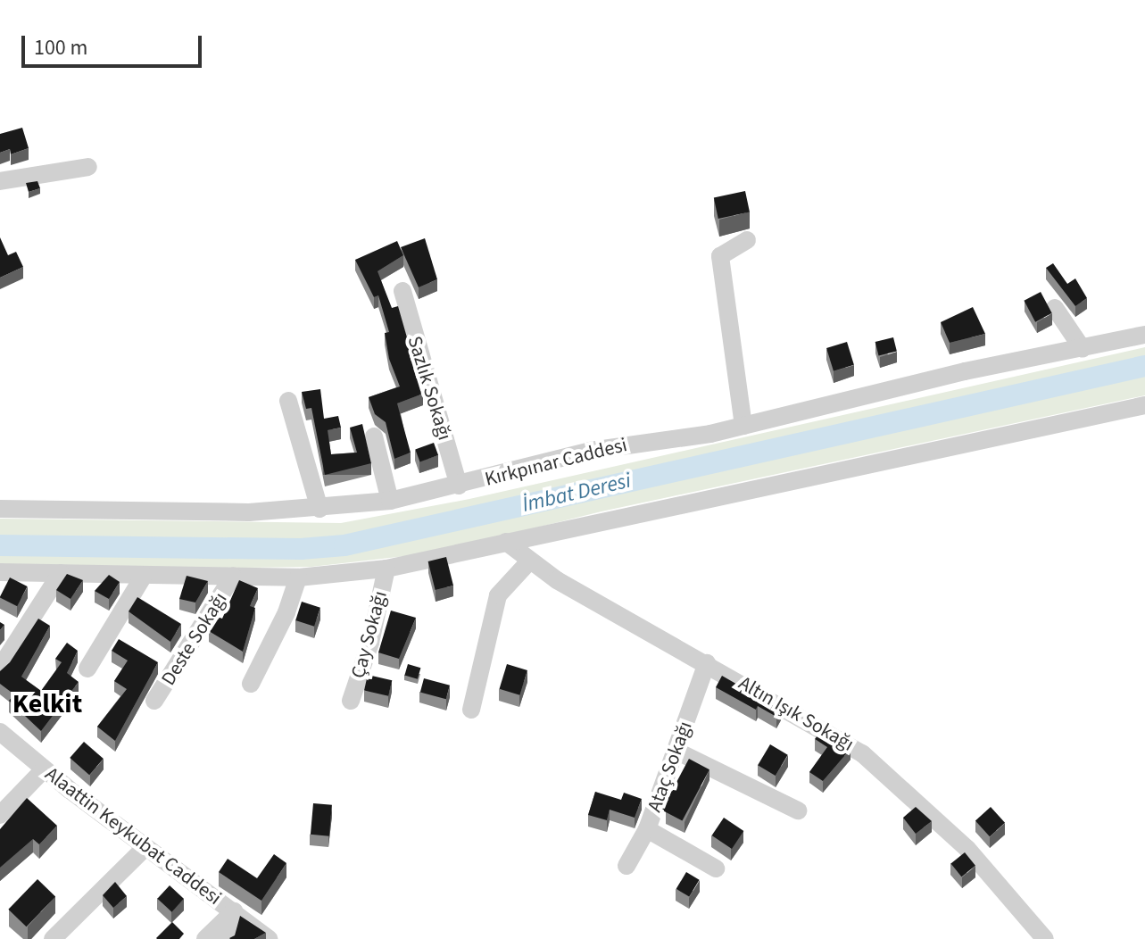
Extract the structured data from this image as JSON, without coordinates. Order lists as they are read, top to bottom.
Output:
{
  "streets": {
    "street": [
      "Sazlık Sokağı",
      "Kırkpınar Caddesi",
      "Çay Sokağı",
      "Deste Sokağı",
      "Altın Işık Sokağı",
      "Ataç Sokağı",
      "Alaattin Keykubat Caddesi"
    ]
  },
  "crossings": [
    ["Sazlık Sokağı", "Kırkpınar Caddesi"],
    ["Altın Işık Sokağı", "Ataç Sokağı"]
  ],
  "districts": ["Kelkit"],
  "water": ["İmbat Deresi"],
  "scale_bar": "100 m"
}
